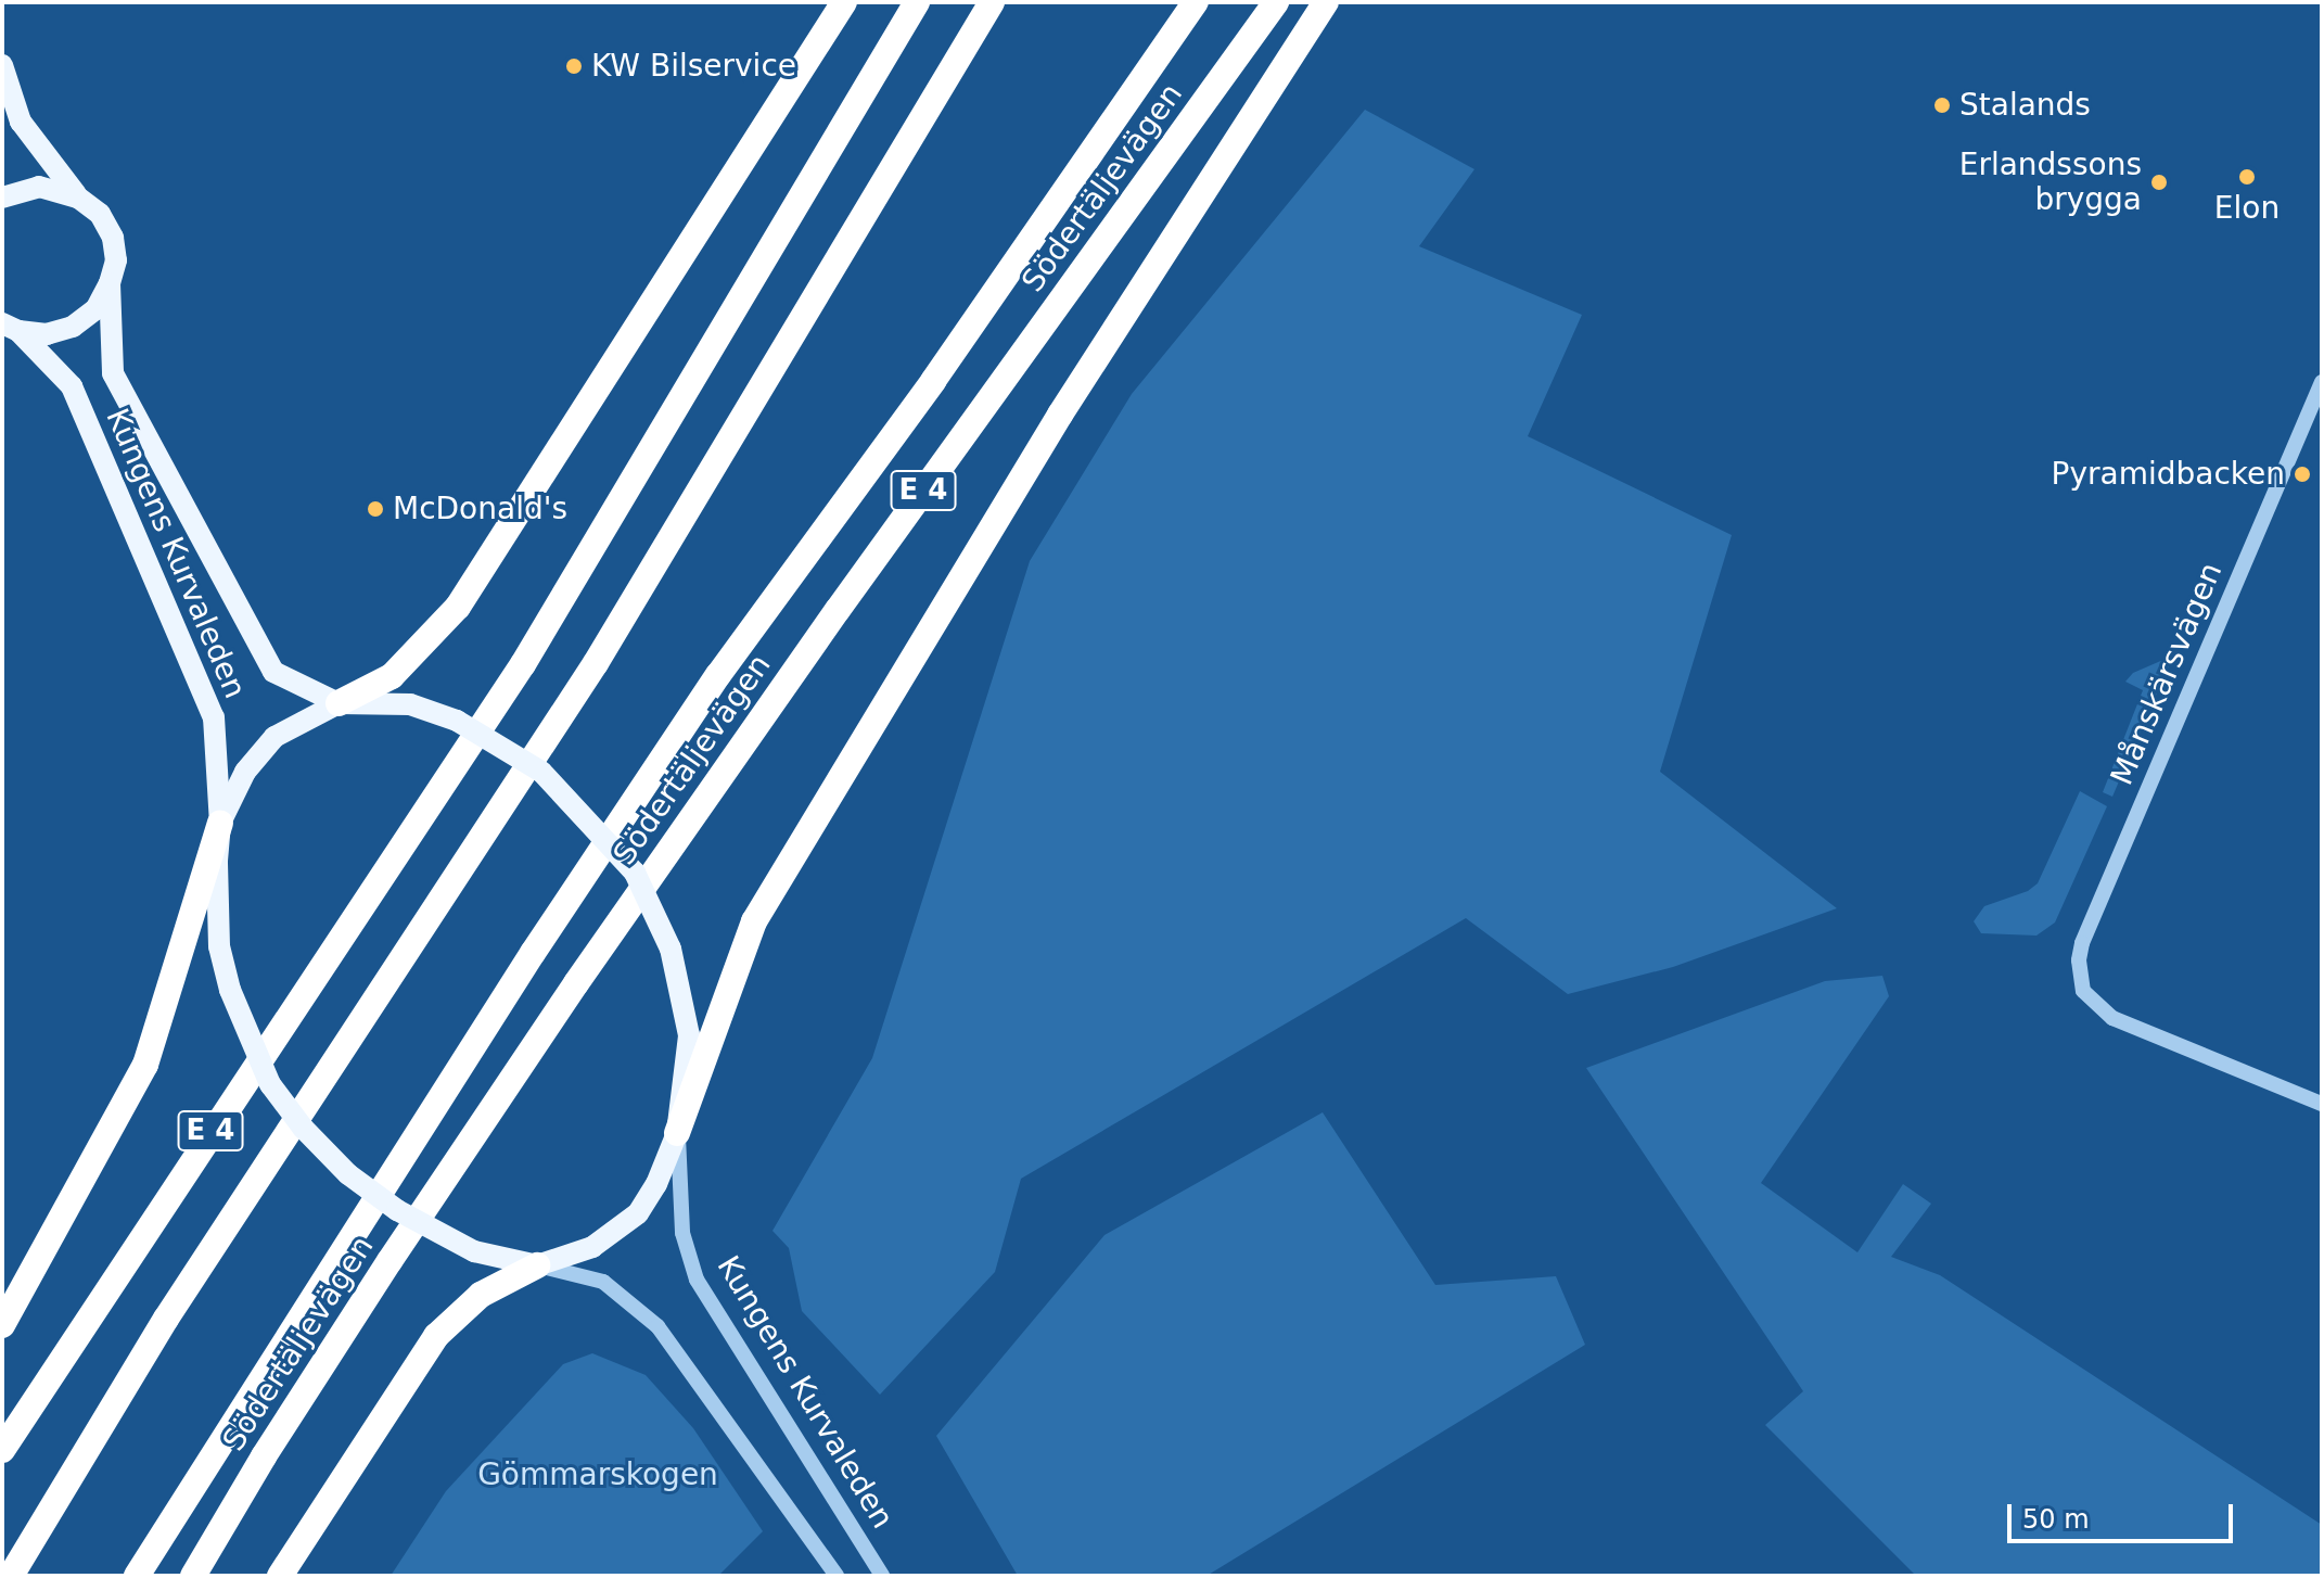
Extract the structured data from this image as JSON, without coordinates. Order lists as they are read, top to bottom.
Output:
{
  "streets": {
    "highway": ["Södertäljevägen", "E 4"],
    "main road": ["Kungens Kurvaleden"],
    "street": ["Månskärsvägen"]
  },
  "parks": ["Gömmarskogen"],
  "places": [
    "KW Bilservice",
    "Stalands",
    "Elon",
    "Erlandssons brygga",
    "Pyramidbacken",
    "McDonald's"
  ],
  "scale_bar": "50 m"
}
